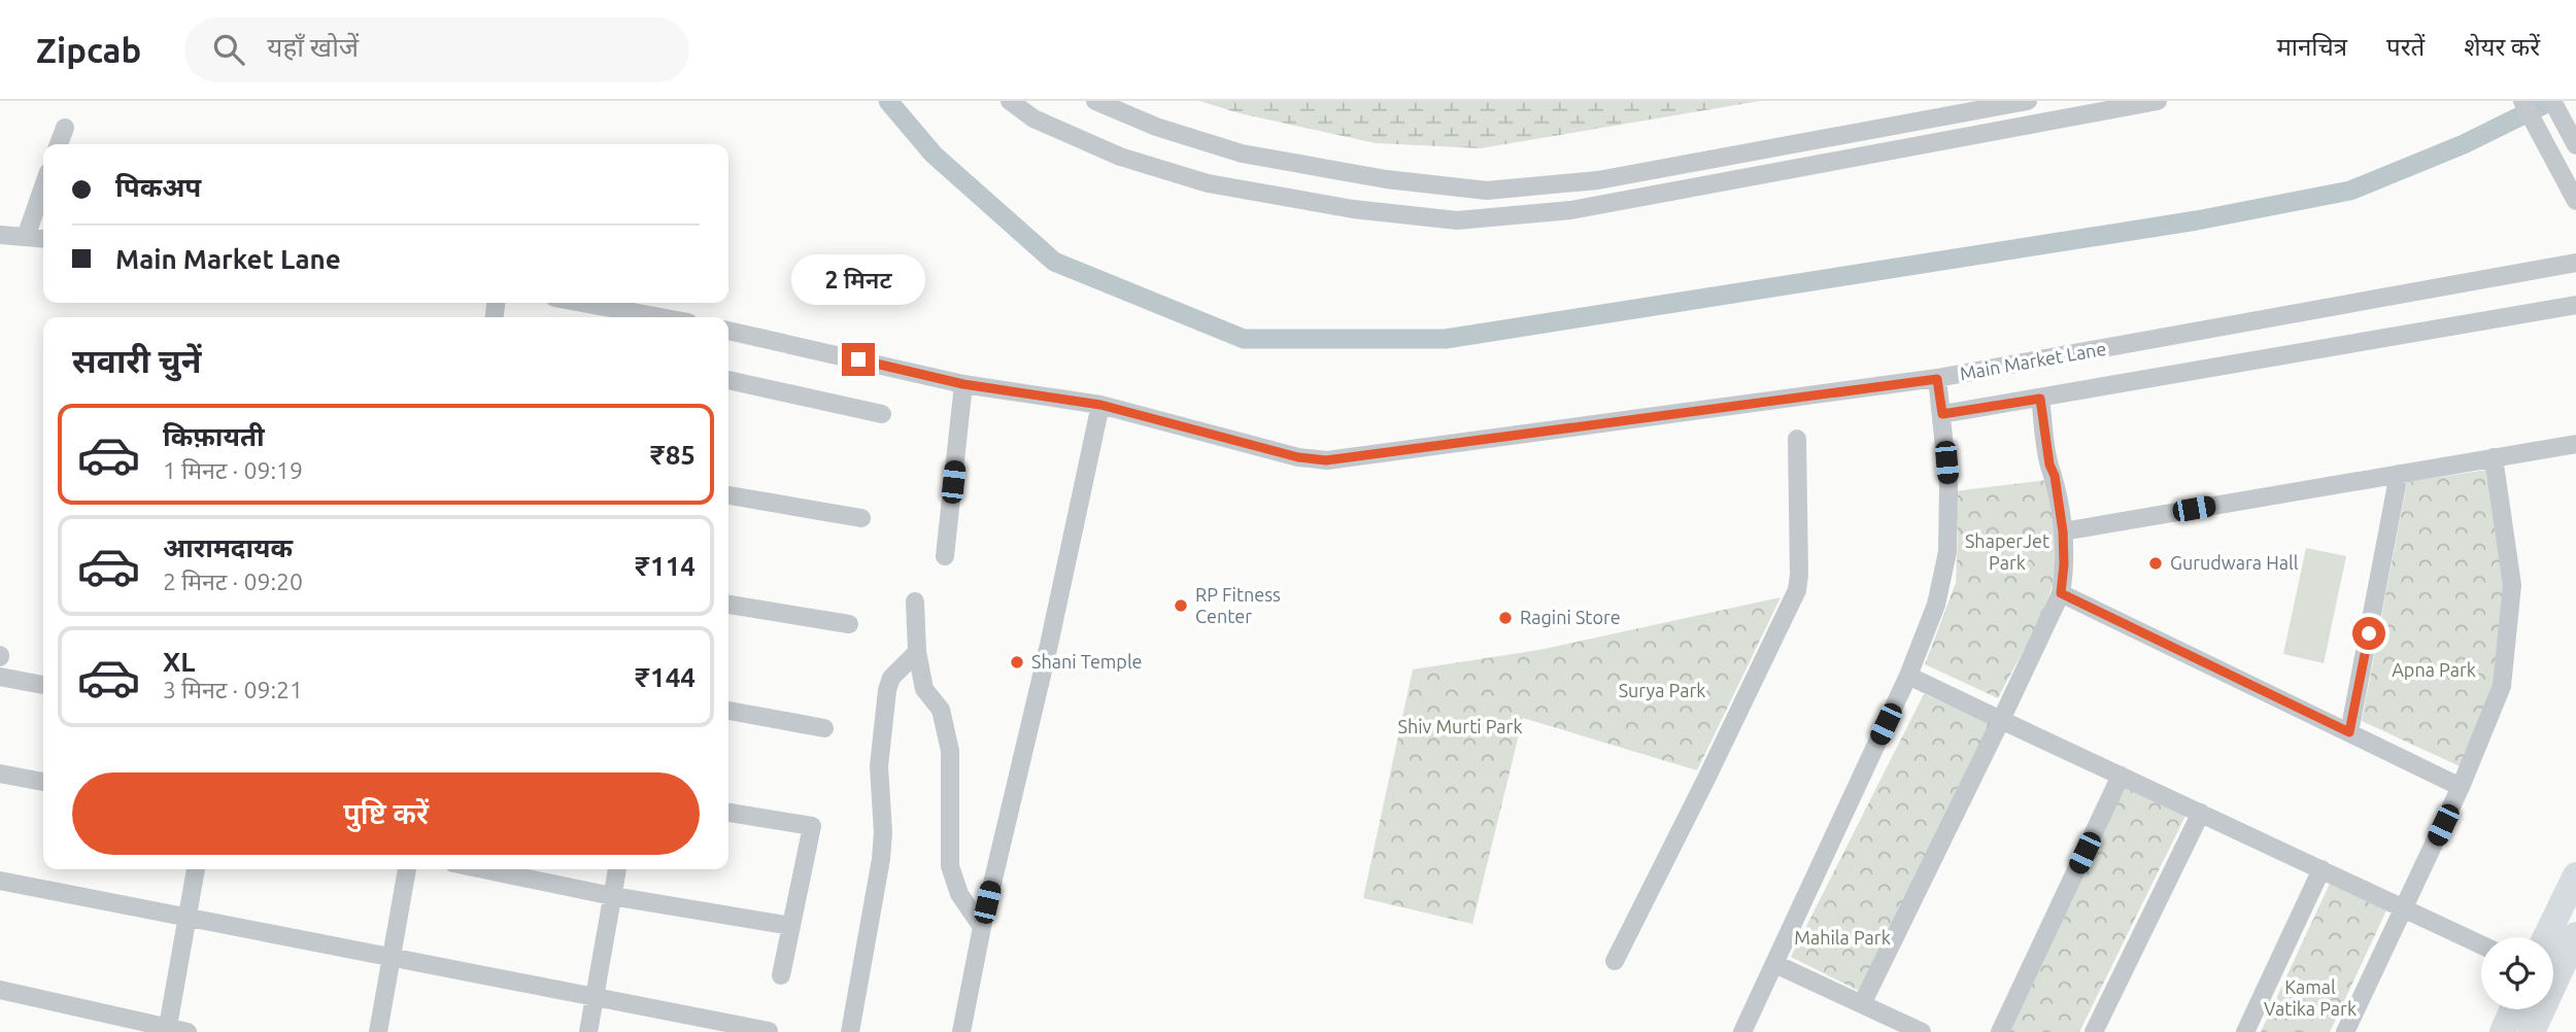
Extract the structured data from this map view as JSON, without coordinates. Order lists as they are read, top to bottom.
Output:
{
  "streets": {
    "street": ["Main Market Lane"]
  },
  "parks": [
    "ShaperJet Park",
    "Apna Park",
    "Surya Park",
    "Shiv Murti Park",
    "Mahila Park",
    "Kamal Vatika Park"
  ],
  "places": [
    "Gurudwara Hall",
    "RP Fitness Center",
    "Ragini Store",
    "Shani Temple"
  ],
  "page": {
    "header": "Zipcab",
    "search": "यहाँ खोजें",
    "nav": ["मानचित्र", "परतें", "शेयर करें"],
    "banner": ["पिकअप", "Main Market Lane"],
    "bubble": "2 मिनट",
    "heading": "सवारी चुनें",
    "list": [
      {
        "name": "किफ़ायती",
        "note": "1 मिनट · 09:19",
        "value": "₹85"
      },
      {
        "name": "आरामदायक",
        "note": "2 मिनट · 09:20",
        "value": "₹114"
      },
      {
        "name": "XL",
        "note": "3 मिनट · 09:21",
        "value": "₹144"
      }
    ],
    "buttons": "पुष्टि करें"
  }
}
